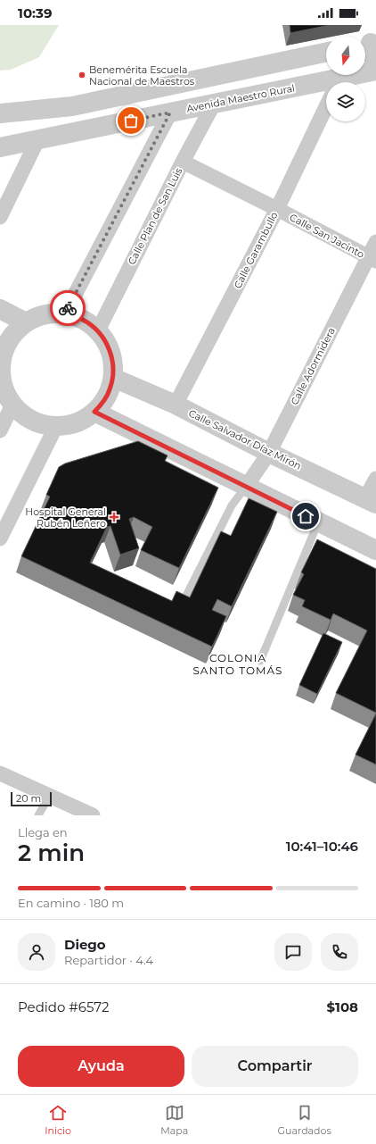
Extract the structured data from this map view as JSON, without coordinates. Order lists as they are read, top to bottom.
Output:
{
  "streets": {
    "street": [
      "Avenida Maestro Rural",
      "Calle Plan de San Luis",
      "Calle San Jacinto",
      "Calle Garambullo",
      "Calle Adormidera",
      "Calle Salvador Díaz Mirón"
    ]
  },
  "crossings": [
    ["Avenida Maestro Rural", "Calle Plan de San Luis"],
    ["Calle Plan de San Luis", "Calle San Jacinto"],
    ["Calle Plan de San Luis", "Calle Salvador Díaz Mirón"],
    ["Calle San Jacinto", "Calle Garambullo"],
    ["Calle San Jacinto", "Calle Adormidera"],
    ["Calle Garambullo", "Calle Salvador Díaz Mirón"],
    ["Calle Adormidera", "Calle Salvador Díaz Mirón"]
  ],
  "districts": ["COLONIA SANTO TOMÁS"],
  "places": {
    "other": ["Benemérita Escuela Nacional de Maestros"],
    "health": ["Hospital General Rubén Leñero"]
  },
  "scale_bar": "20 m",
  "north": "bottom",
  "page": {
    "status": "10:39",
    "scale": "20 m",
    "heading": ["2 min", "Llega en", "10:41–10:46"],
    "panel": [
      "Diego",
      "Repartidor · 4.4",
      "Pedido #6572",
      "$108"
    ],
    "bar": "En camino · 180 m",
    "buttons": ["Ayuda", "Compartir"],
    "tabs": ["Inicio", "Mapa", "Guardados"]
  }
}
